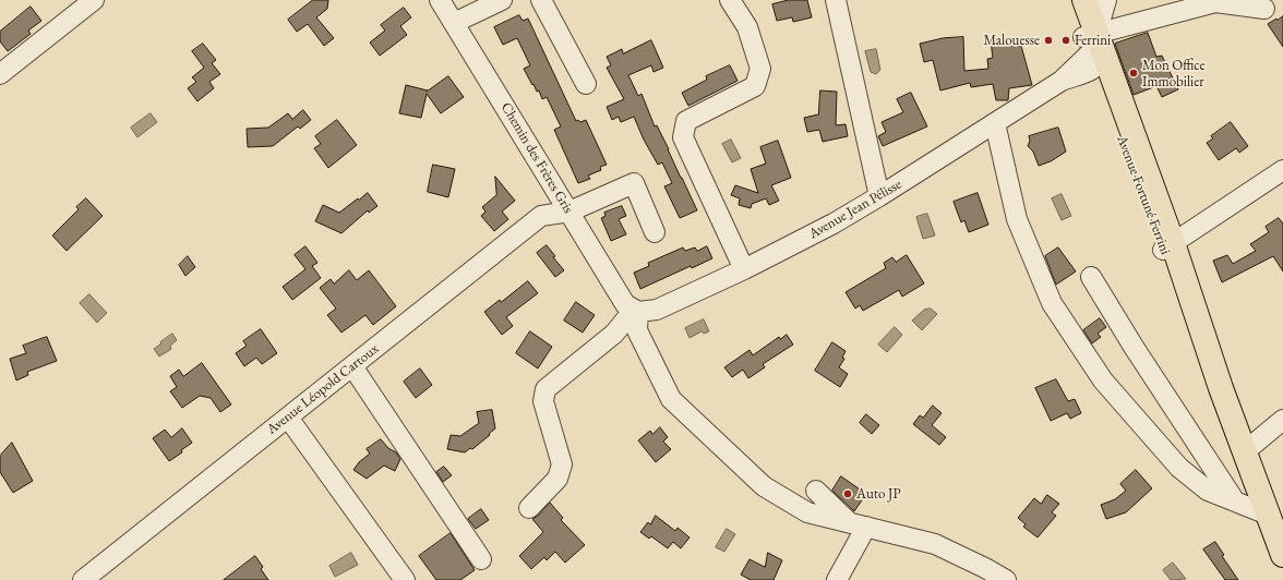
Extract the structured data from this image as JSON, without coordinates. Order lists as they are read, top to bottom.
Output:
{
  "streets": {
    "main road": ["Avenue Fortuné Ferrini"],
    "street": ["Chemin des Frères Gris", "Avenue Jean Pélisse", "Avenue Léopold Cartoux"]
  },
  "crossings": [
    ["Chemin des Frères Gris", "Avenue Jean Pélisse"],
    ["Chemin des Frères Gris", "Avenue Léopold Cartoux"],
    ["Avenue Fortuné Ferrini", "Avenue Jean Pélisse"]
  ],
  "places": [
    "Malouesse",
    "Ferrini",
    "Mon Office Immobilier",
    "Auto JP"
  ]
}
